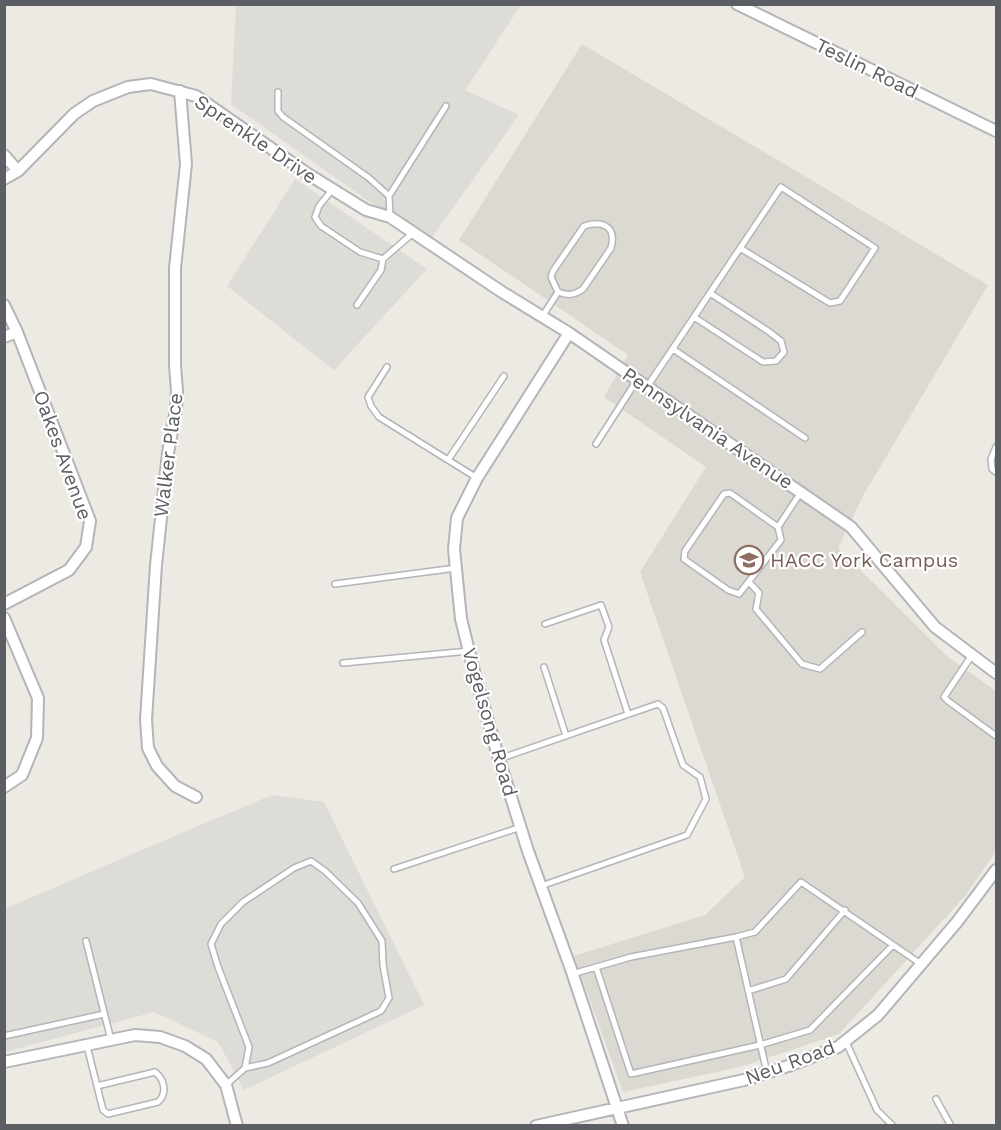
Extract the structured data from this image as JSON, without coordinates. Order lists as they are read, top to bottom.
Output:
{
  "streets": {
    "street": [
      "Teslin Road",
      "Sprenkle Drive",
      "Pennsylvania Avenue",
      "Oakes Avenue",
      "Walker Place",
      "Vogelsong Road",
      "Neu Road"
    ]
  },
  "crossings": [
    ["Sprenkle Drive", "Pennsylvania Avenue"],
    ["Sprenkle Drive", "Walker Place"],
    ["Pennsylvania Avenue", "Vogelsong Road"],
    ["Vogelsong Road", "Neu Road"]
  ],
  "places": {
    "school or university": ["HACC York Campus"]
  }
}
